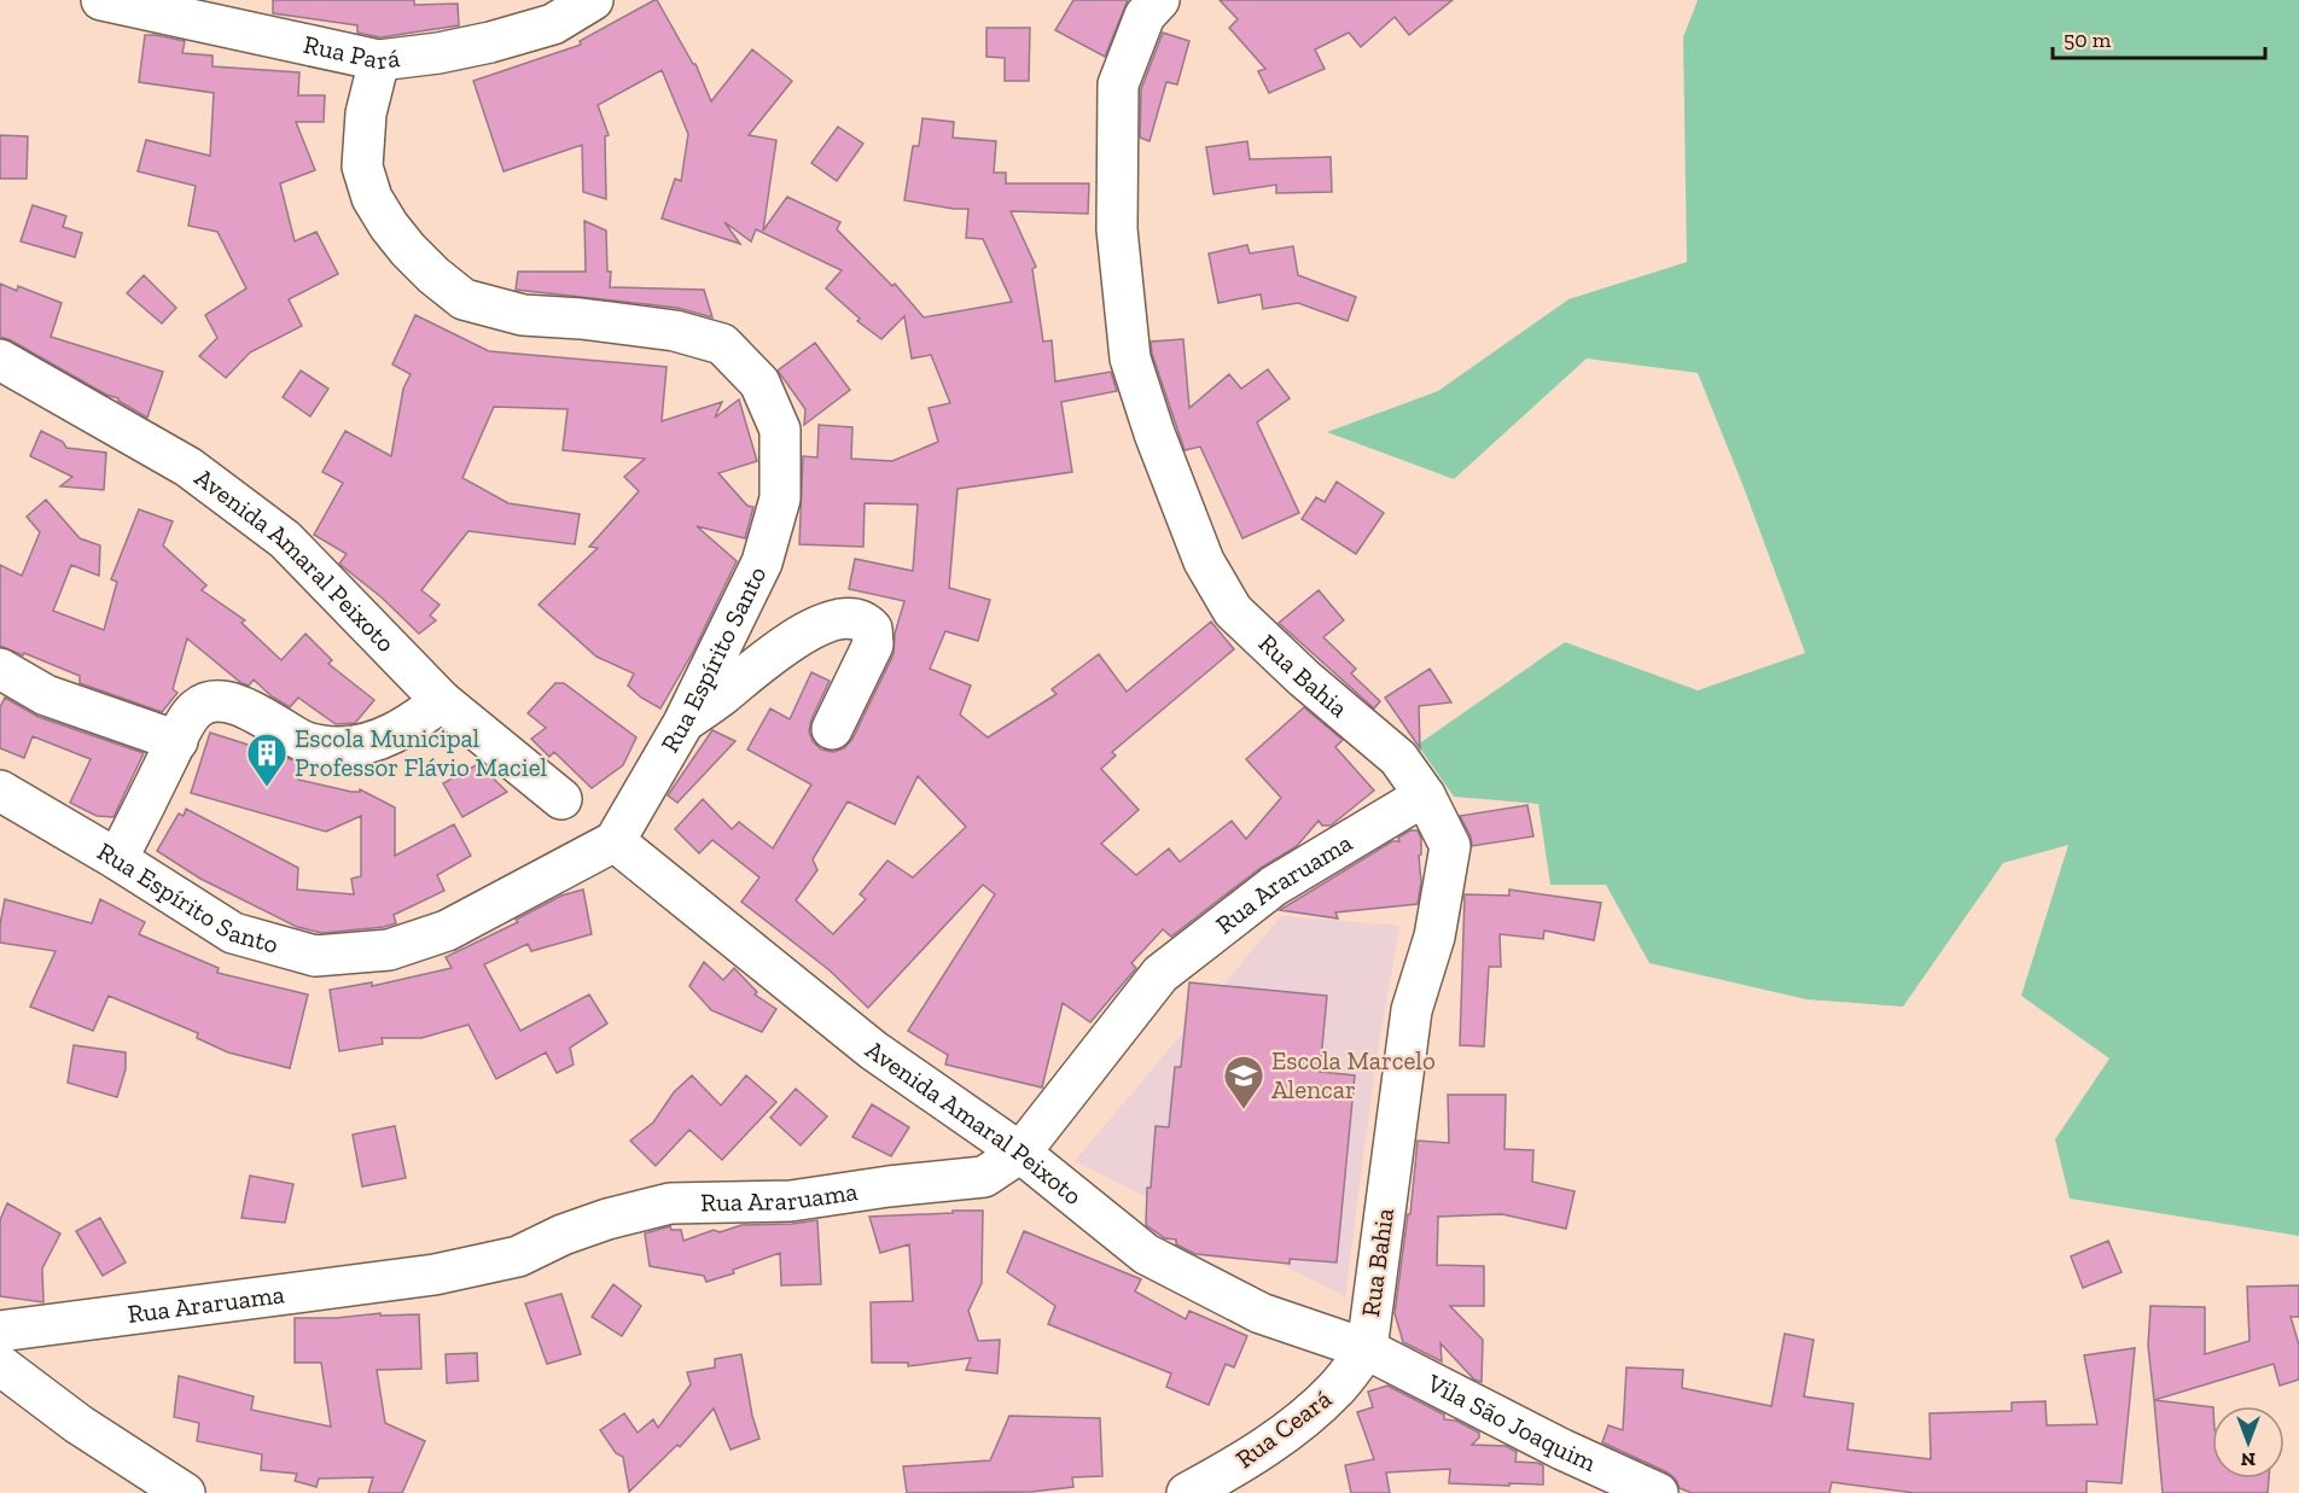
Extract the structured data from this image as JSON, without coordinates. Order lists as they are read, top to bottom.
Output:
{
  "streets": {
    "street": [
      "Rua Pará",
      "Avenida Amaral Peixoto",
      "Rua Espírito Santo",
      "Rua Bahia",
      "Rua Araruama",
      "Vila São Joaquim",
      "Rua Ceará"
    ]
  },
  "crossings": [
    ["Rua Pará", "Rua Espírito Santo"],
    ["Avenida Amaral Peixoto", "Rua Espírito Santo"],
    ["Avenida Amaral Peixoto", "Rua Bahia"],
    ["Avenida Amaral Peixoto", "Rua Araruama"],
    ["Avenida Amaral Peixoto", "Vila São Joaquim"],
    ["Avenida Amaral Peixoto", "Rua Ceará"],
    ["Rua Bahia", "Rua Araruama"],
    ["Rua Bahia", "Vila São Joaquim"],
    ["Rua Bahia", "Rua Ceará"],
    ["Vila São Joaquim", "Rua Ceará"]
  ],
  "places": {
    "building": ["Escola Municipal Professor Flávio Maciel"],
    "school or university": ["Escola Marcelo Alencar"]
  },
  "scale_bar": "50 m",
  "north": "bottom"
}
